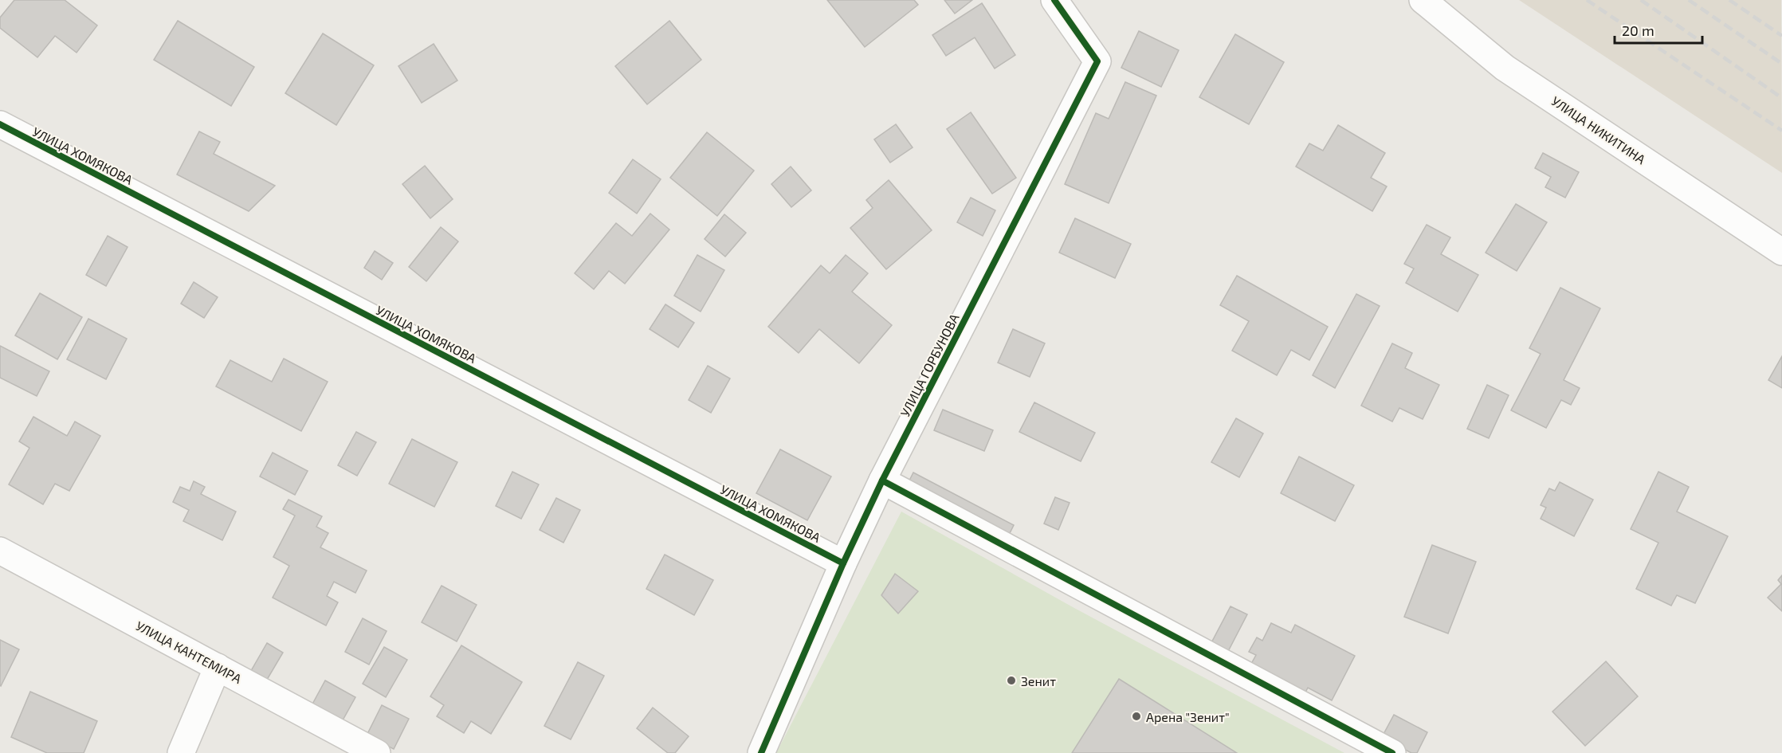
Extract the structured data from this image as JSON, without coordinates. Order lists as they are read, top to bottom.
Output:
{
  "streets": {
    "street": [
      "УЛИЦА НИКИТИНА",
      "УЛИЦА ХОМЯКОВА",
      "УЛИЦА ГОРБУНОВА",
      "УЛИЦА КАНТЕМИРА"
    ]
  },
  "crossings": [
    ["УЛИЦА ХОМЯКОВА", "УЛИЦА ГОРБУНОВА"]
  ],
  "places": ["Зенит", "Арена \"Зенит\""],
  "scale_bar": "20 m"
}
